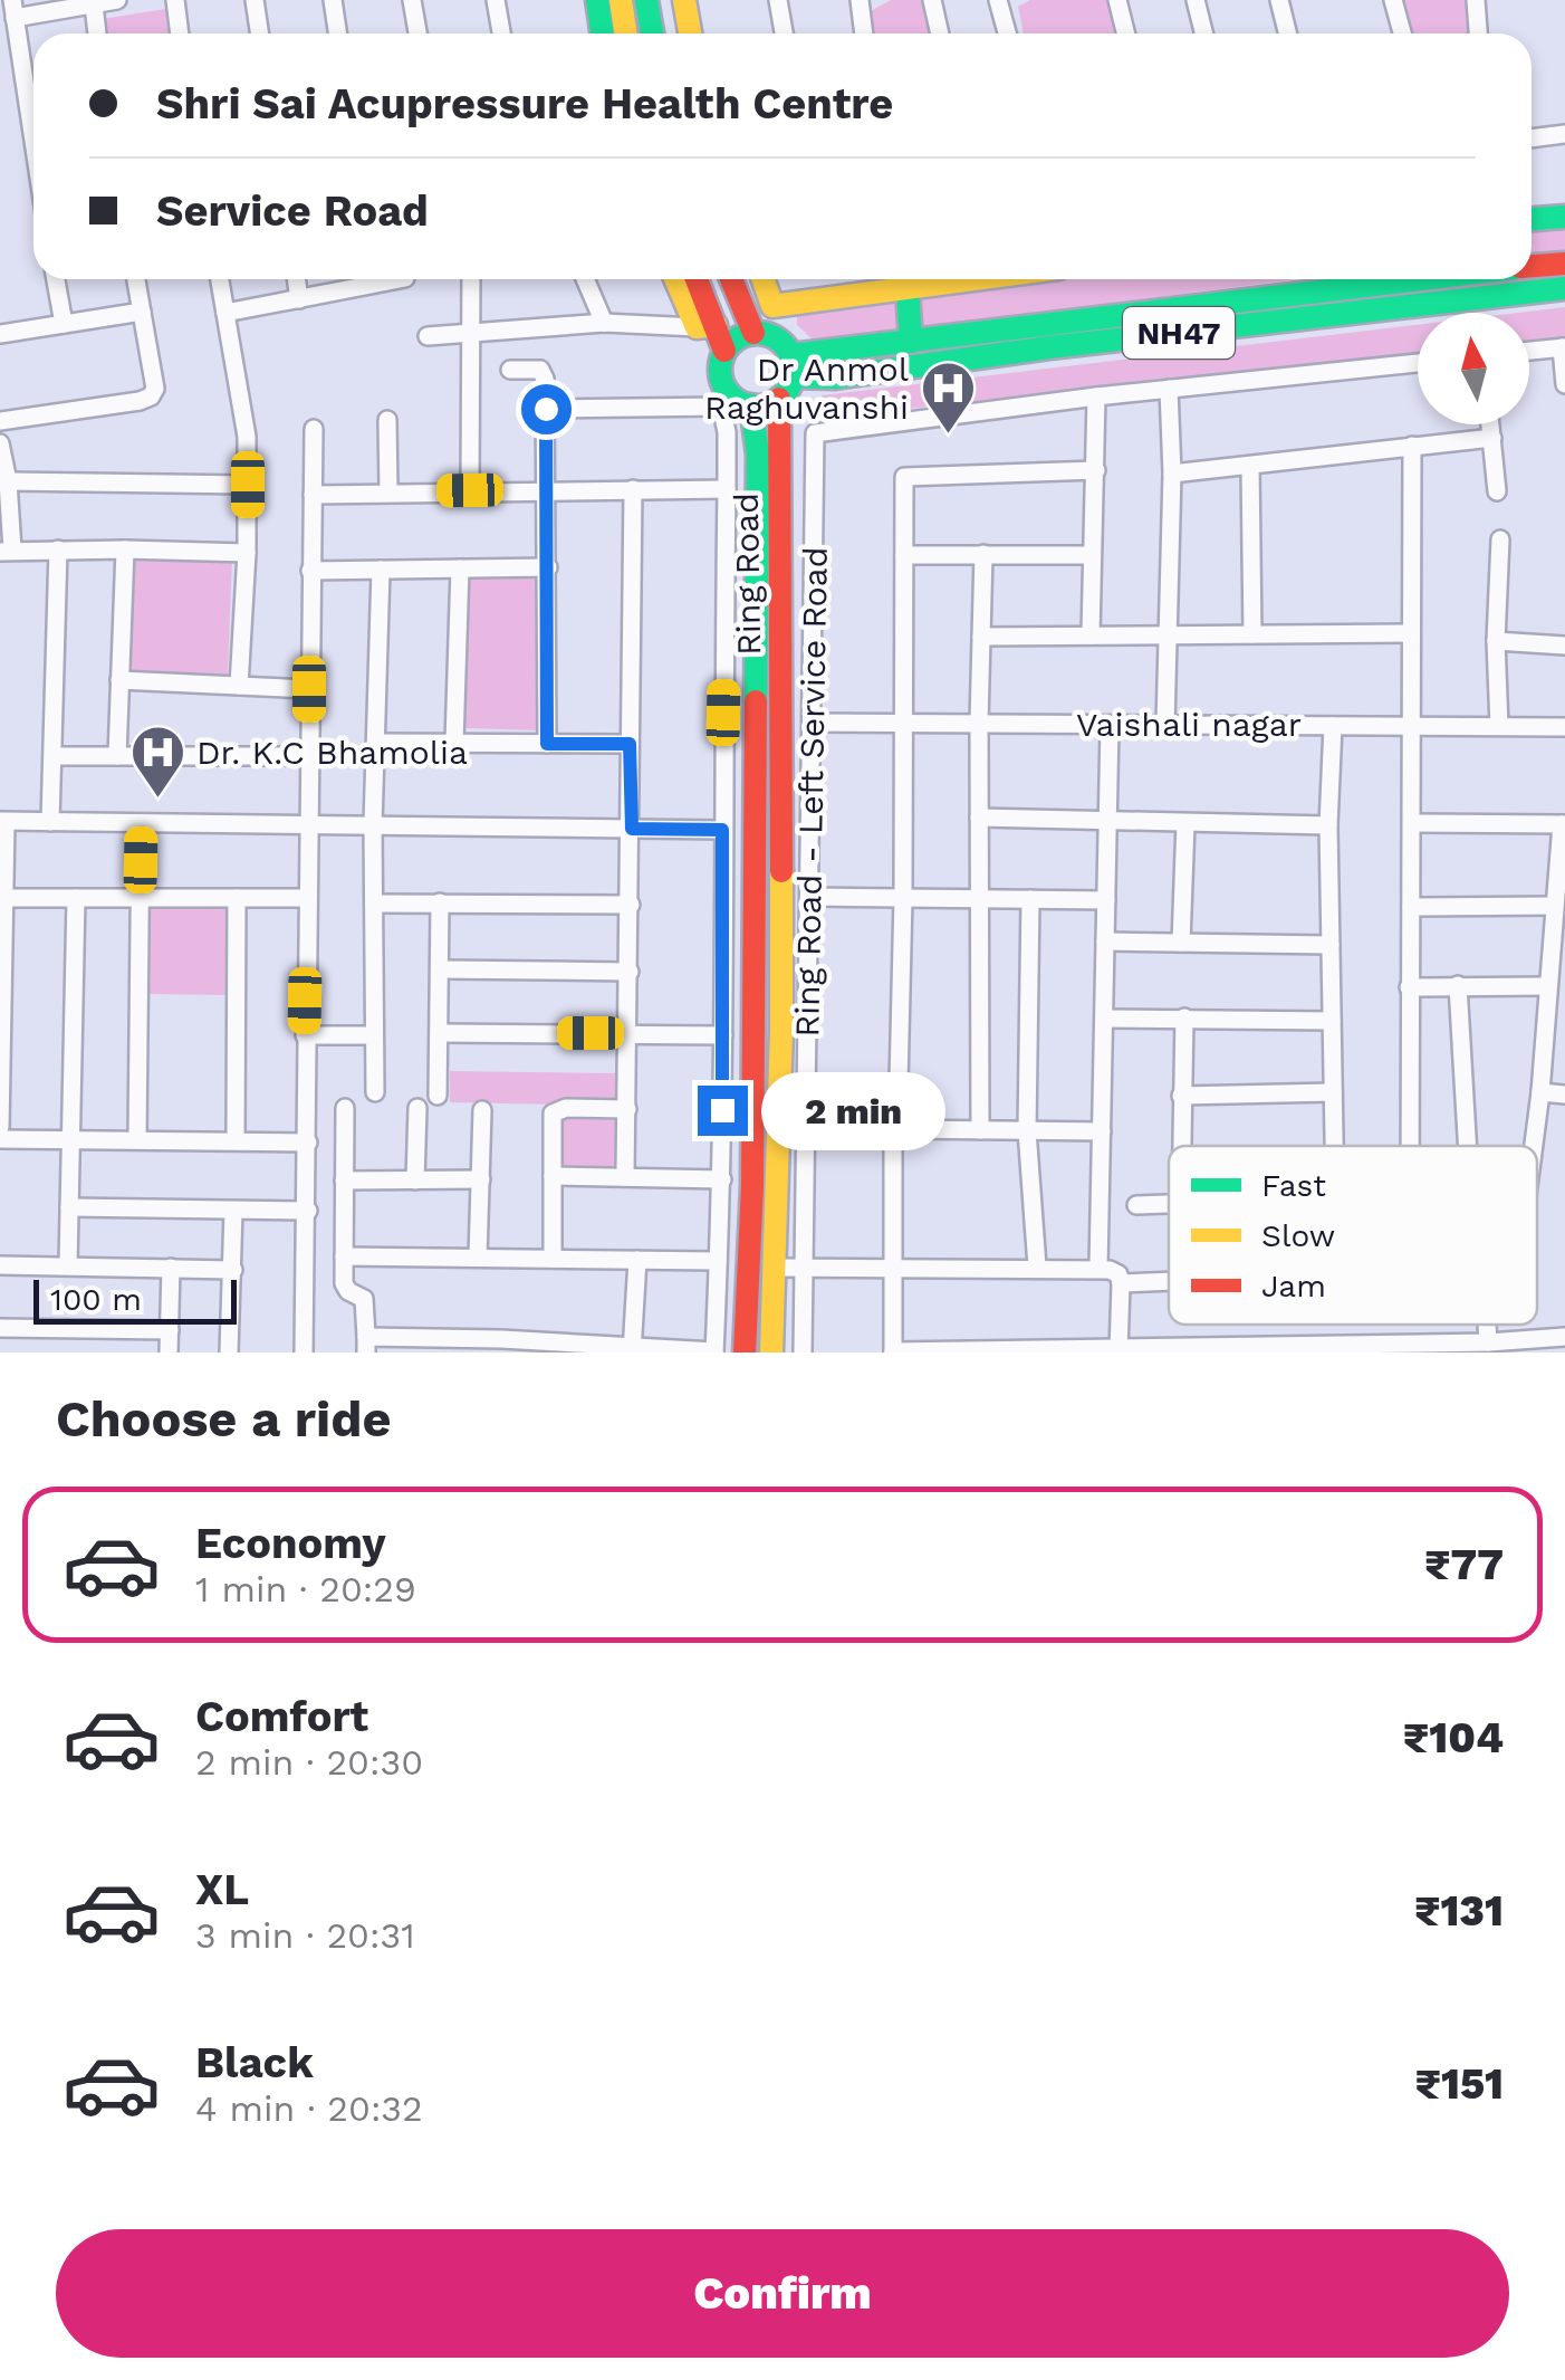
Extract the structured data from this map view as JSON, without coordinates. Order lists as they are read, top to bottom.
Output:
{
  "streets": {
    "main road": ["NH47", "Ring Road"],
    "street": ["Vaishali nagar", "Ring Road - Left Service Road"]
  },
  "crossings": [
    ["NH47", "Ring Road"],
    ["Vaishali nagar", "Ring Road - Left Service Road"]
  ],
  "places": {
    "hospital": ["Dr Anmol Raghuvanshi", "Dr. K.C Bhamolia"]
  },
  "legend": ["Fast", "Slow", "Jam"],
  "scale_bar": "100 m",
  "north": "top",
  "page": {
    "banner": ["Shri Sai Acupressure Health Centre", "Service Road"],
    "bubble": "2 min",
    "scale": "100 m",
    "heading": "Choose a ride",
    "list": [
      {
        "name": "Economy",
        "note": "1 min · 20:29",
        "value": "₹77"
      },
      {
        "name": "Comfort",
        "note": "2 min · 20:30",
        "value": "₹104"
      },
      {
        "name": "XL",
        "note": "3 min · 20:31",
        "value": "₹131"
      },
      {
        "name": "Black",
        "note": "4 min · 20:32",
        "value": "₹151"
      }
    ],
    "buttons": "Confirm"
  }
}
